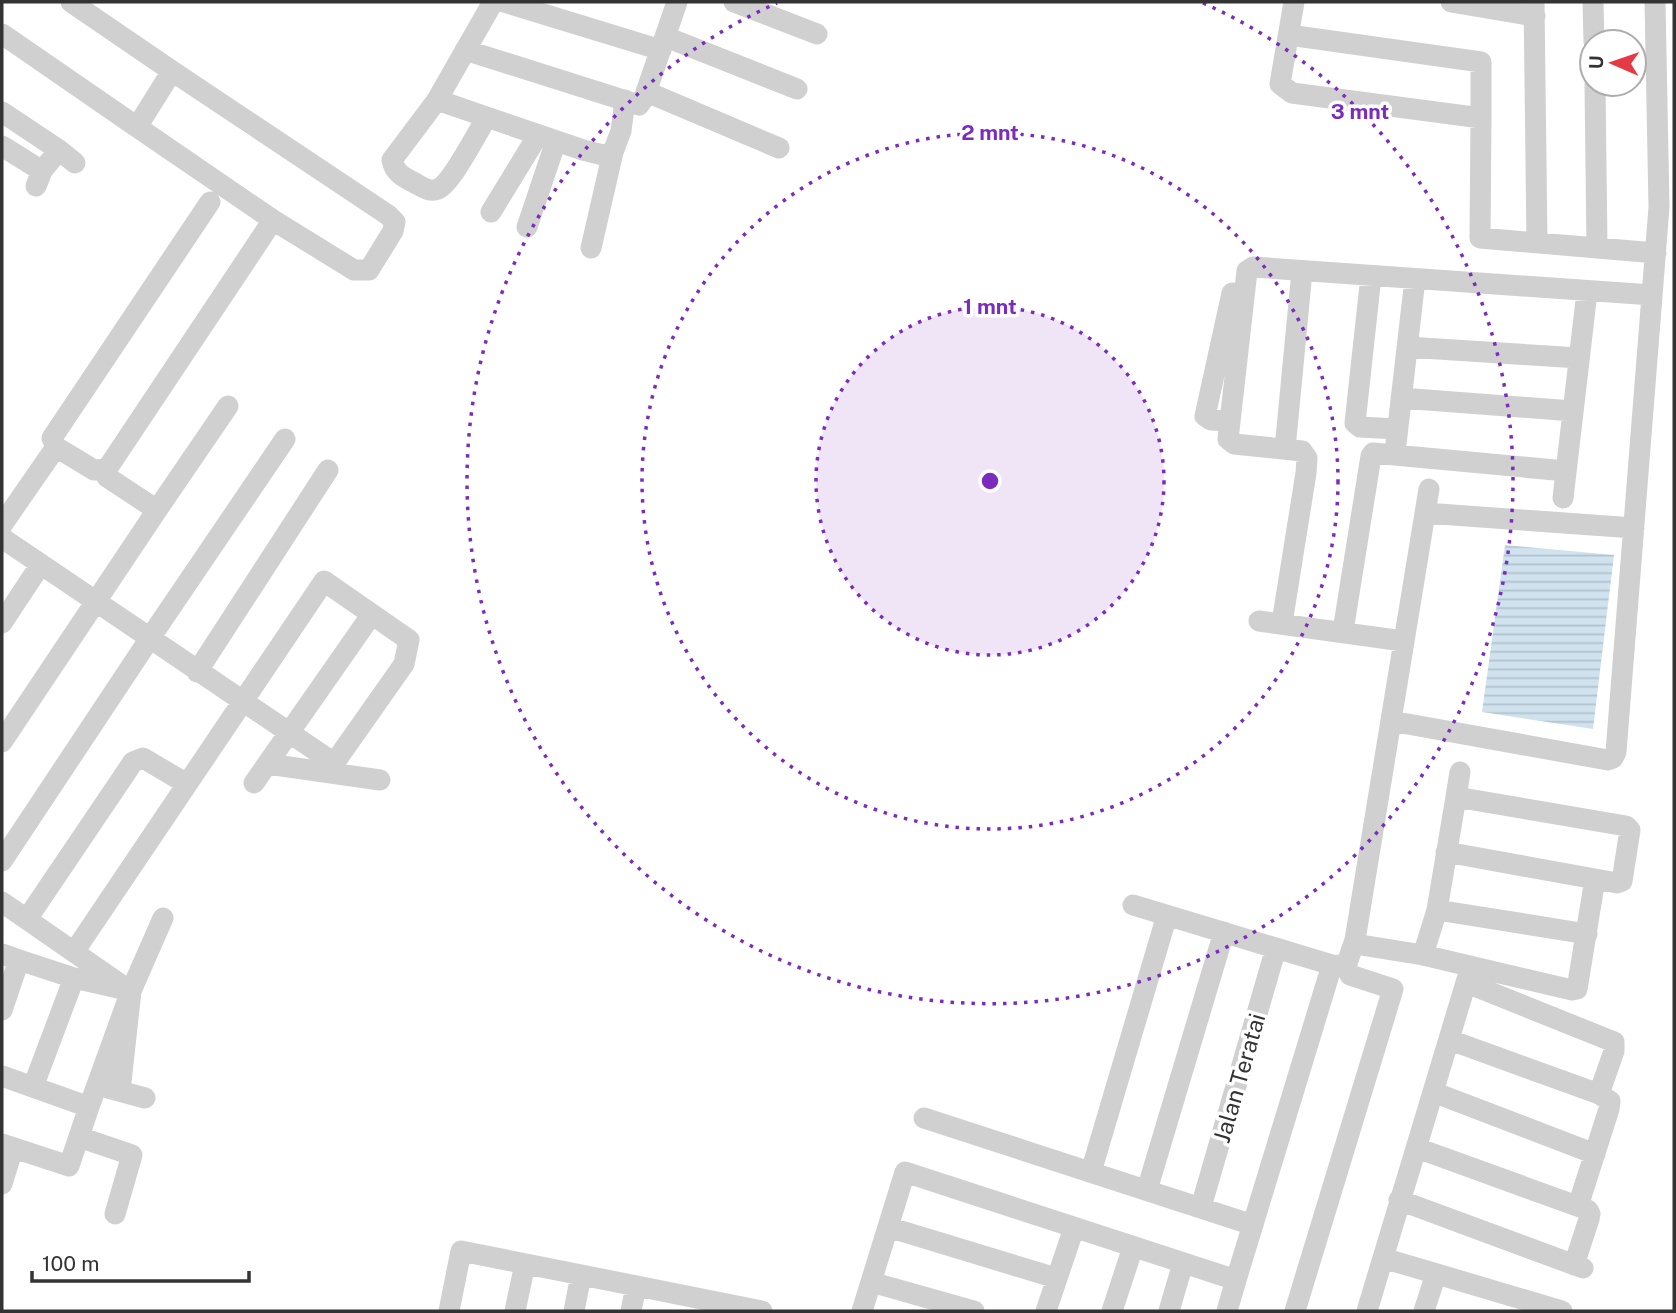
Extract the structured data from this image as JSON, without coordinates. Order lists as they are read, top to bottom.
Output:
{
  "streets": {
    "street": ["Jalan Teratai"]
  },
  "scale_bar": "100 m",
  "north": "left",
  "rings": ["3 mnt", "2 mnt", "1 mnt"]
}
